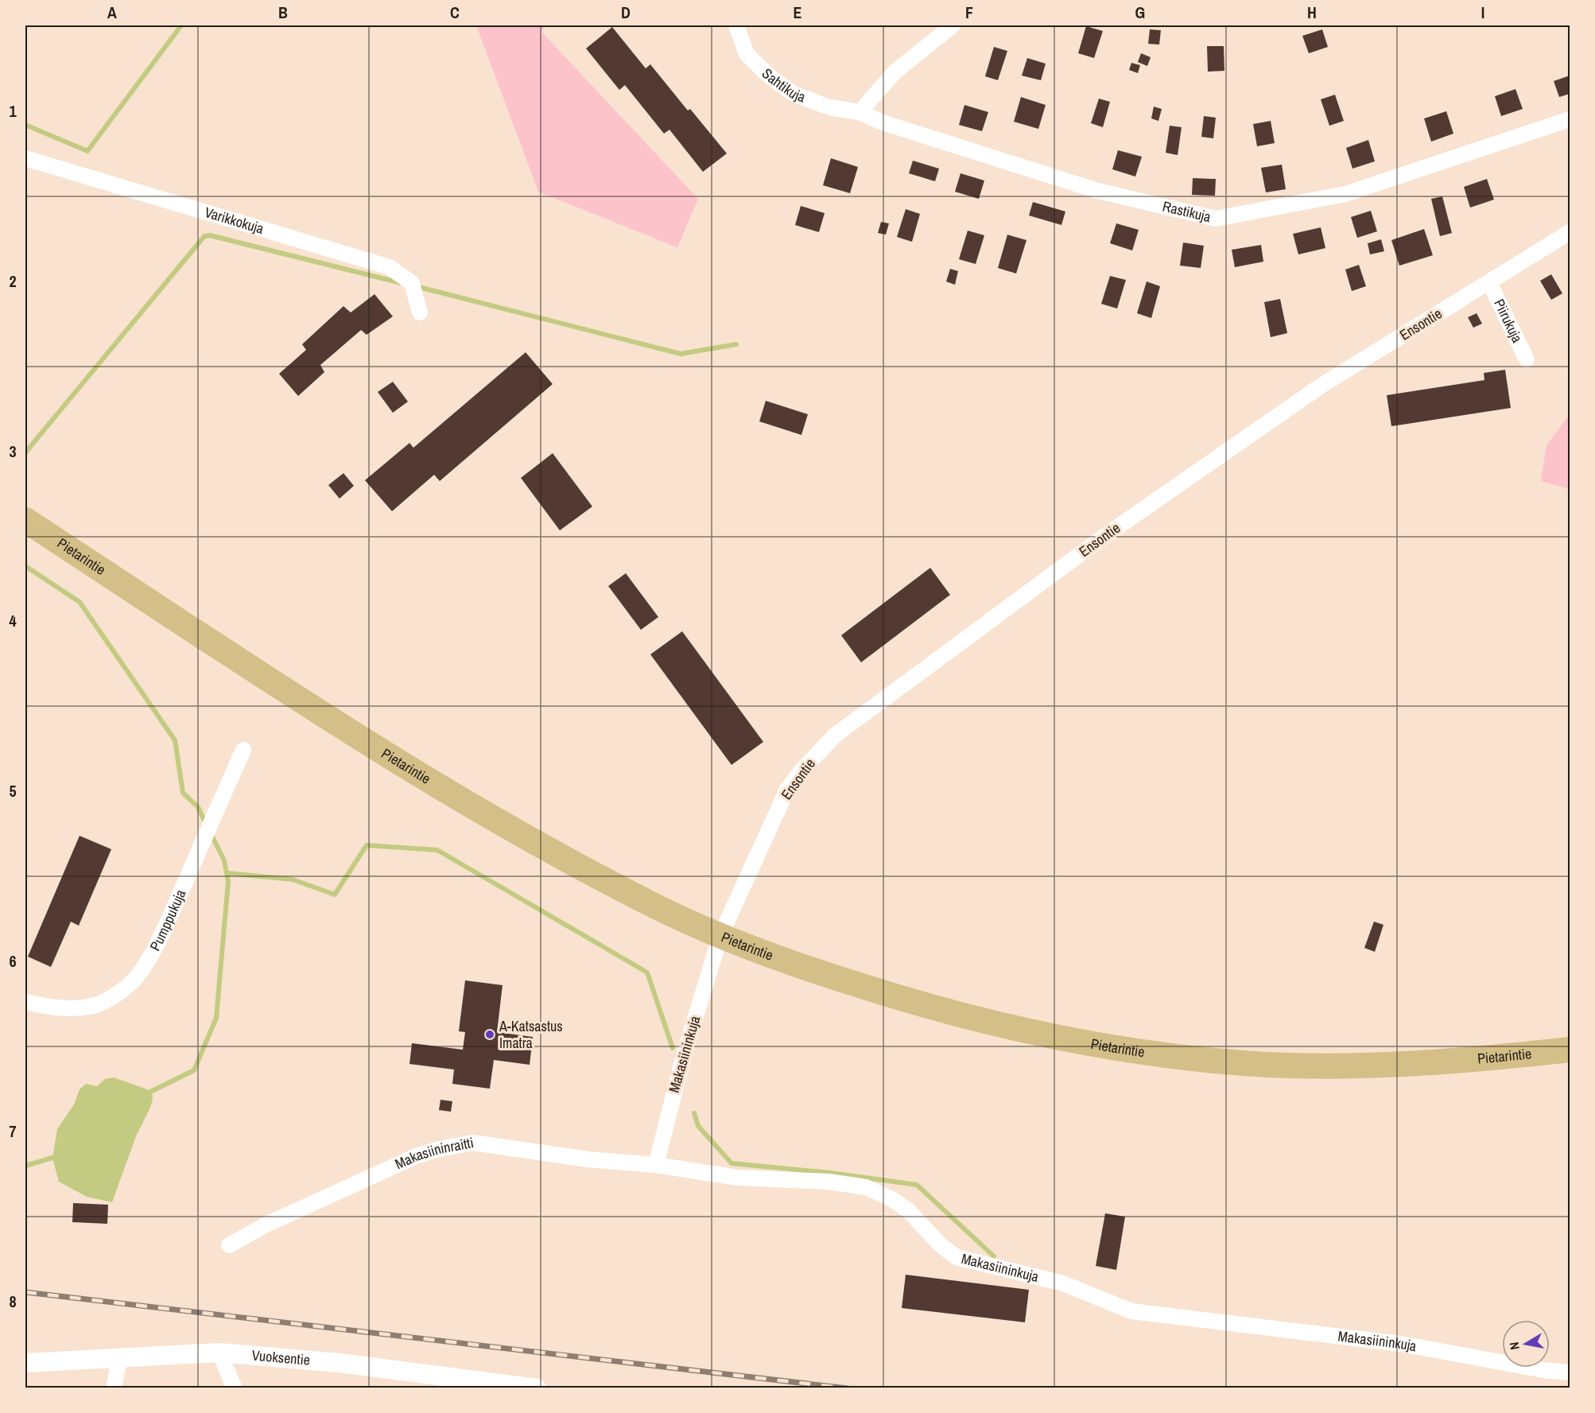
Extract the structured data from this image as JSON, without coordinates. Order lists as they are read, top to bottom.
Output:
{
  "streets": {
    "main road": ["Pietarintie"],
    "street": [
      "Sahtikuja",
      "Rastikuja",
      "Varikkokuja",
      "Piirukuja",
      "Ensontie",
      "Pumppukuja",
      "Makasiininkuja",
      "Makasiininraitti",
      "Vuoksentie"
    ]
  },
  "crossings": [
    ["Sahtikuja", "Rastikuja"],
    ["Piirukuja", "Ensontie"],
    ["Ensontie", "Pietarintie"],
    ["Ensontie", "Makasiininkuja"],
    ["Pietarintie", "Makasiininkuja"],
    ["Makasiininkuja", "Makasiininraitti"]
  ],
  "places": ["A-Katsastus Imatra"],
  "north": "left",
  "grid": {
    "columns": [
      "A",
      "B",
      "C",
      "D",
      "E",
      "F",
      "G",
      "H",
      "I"
    ],
    "rows": [
      "1",
      "2",
      "3",
      "4",
      "5",
      "6",
      "7",
      "8"
    ]
  }
}
